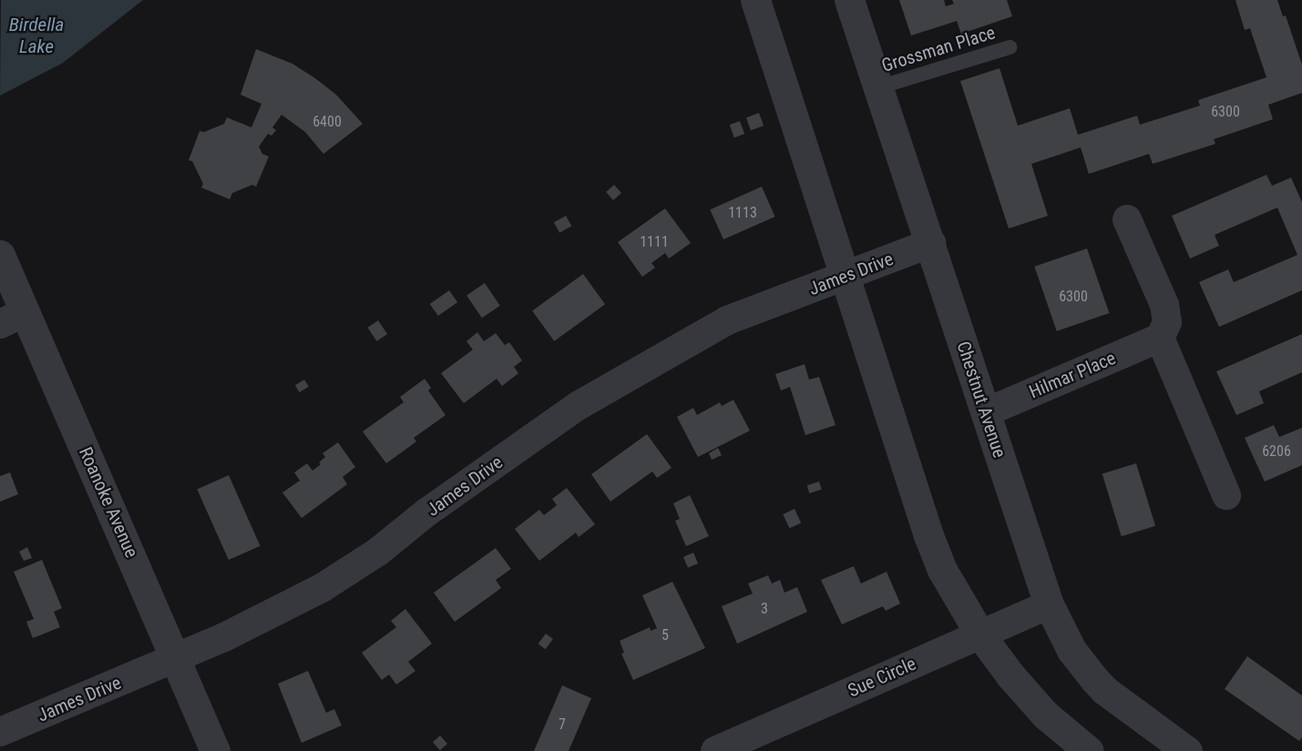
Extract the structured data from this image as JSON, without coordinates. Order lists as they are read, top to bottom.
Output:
{
  "streets": {
    "street": [
      "James Drive",
      "Hilmar Place",
      "Chestnut Avenue",
      "Roanoke Avenue",
      "Sue Circle"
    ],
    "lane": ["Grossman Place"]
  },
  "crossings": [
    ["Grossman Place", "Chestnut Avenue"],
    ["James Drive", "Chestnut Avenue"],
    ["James Drive", "Roanoke Avenue"],
    ["Hilmar Place", "Chestnut Avenue"],
    ["Chestnut Avenue", "Sue Circle"]
  ],
  "water": ["Birdella Lake"],
  "house_numbers": [
    "6300",
    "6400",
    "1113",
    "1111",
    "6300",
    "6206",
    "3",
    "5",
    "7"
  ]
}
